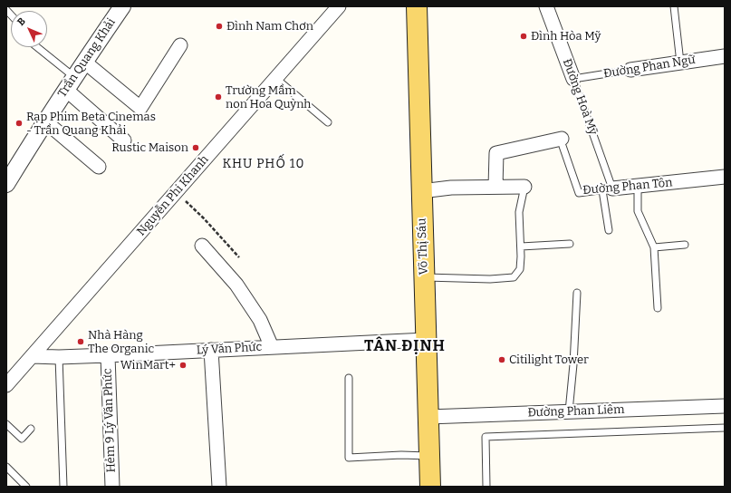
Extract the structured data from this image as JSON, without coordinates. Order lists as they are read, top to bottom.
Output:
{
  "streets": {
    "main road": ["Võ Thị Sáu"],
    "street": [
      "Trần Quang Khải",
      "Đường Phan Ngữ",
      "Đường Hoà Mỹ",
      "Đường Phan Tôn",
      "Nguyễn Phi Khanh",
      "Lý Văn Phức",
      "Đường Phan Liêm",
      "Hẻm 9 Lý Văn Phức"
    ]
  },
  "crossings": [
    ["Đường Phan Ngữ", "Đường Hoà Mỹ"],
    ["Đường Hoà Mỹ", "Đường Phan Tôn"],
    ["Nguyễn Phi Khanh", "Lý Văn Phức"],
    ["Võ Thị Sáu", "Lý Văn Phức"],
    ["Võ Thị Sáu", "Đường Phan Liêm"],
    ["Lý Văn Phức", "Hẻm 9 Lý Văn Phức"]
  ],
  "districts": ["KHU PHỐ 10", "TÂN ĐỊNH"],
  "places": [
    "Đình Nam Chơn",
    "Đình Hòa Mỹ",
    "Trường Mầm non Hoa Quỳnh",
    "Rạp Phim Beta Cinemas - Trần Quang Khải",
    "Rustic Maison",
    "Nhà Hàng The Organic",
    "Citilight Tower",
    "WinMart+"
  ],
  "north": "top left"
}
